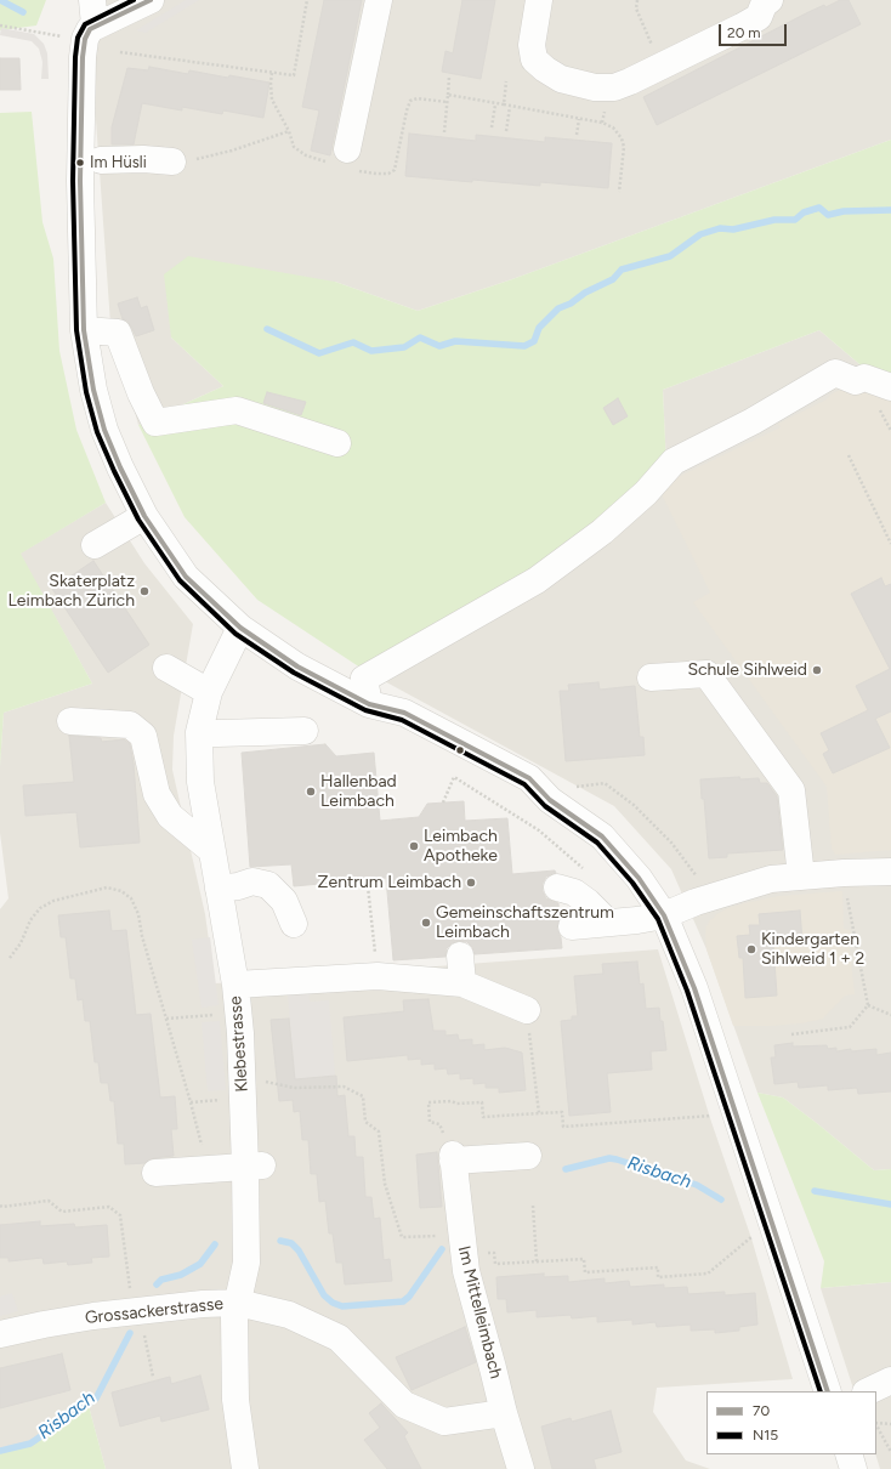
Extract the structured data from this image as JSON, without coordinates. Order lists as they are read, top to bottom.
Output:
{
  "streets": {
    "street": ["Klebestrasse", "Grossackerstrasse", "Im Mittelleimbach"]
  },
  "crossings": [
    ["Klebestrasse", "Grossackerstrasse"],
    ["Grossackerstrasse", "Im Mittelleimbach"]
  ],
  "water": ["Risbach"],
  "places": [
    "Im Hüsli",
    "Skaterplatz Leimbach Zürich",
    "Schule Sihlweid",
    "Hallenbad Leimbach",
    "Leimbach Apotheke",
    "Zentrum Leimbach",
    "Gemeinschaftszentrum Leimbach",
    "Kindergarten Sihlweid 1 + 2"
  ],
  "lines": ["transit line 70", "transit line N15"],
  "legend": ["70", "N15"],
  "scale_bar": "20 m"
}
